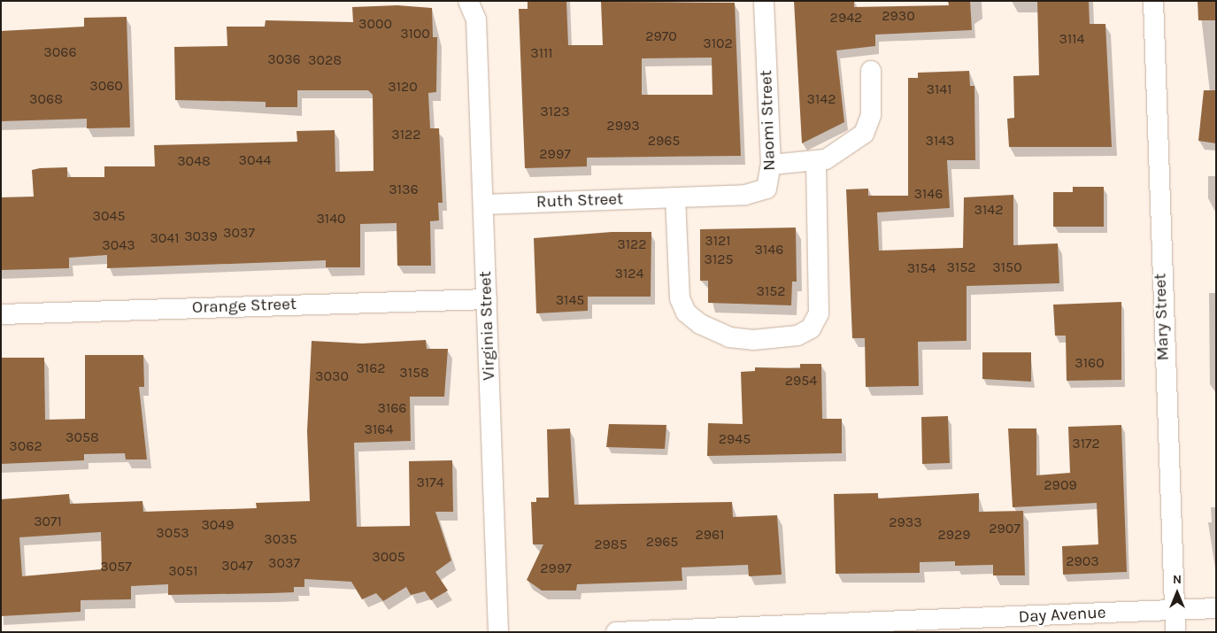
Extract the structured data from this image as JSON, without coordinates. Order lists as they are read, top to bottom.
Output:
{
  "streets": {
    "street": [
      "Naomi Street",
      "Ruth Street",
      "Orange Street",
      "Mary Street",
      "Virginia Street",
      "Day Avenue"
    ]
  },
  "crossings": [
    ["Naomi Street", "Ruth Street"],
    ["Ruth Street", "Virginia Street"],
    ["Orange Street", "Virginia Street"],
    ["Mary Street", "Day Avenue"]
  ],
  "house_numbers": [
    "2930",
    "2942",
    "3000",
    "3100",
    "2970",
    "3114",
    "3102",
    "3066",
    "3111",
    "3036",
    "3028",
    "3060",
    "3120",
    "3141",
    "3068",
    "3142",
    "3123",
    "2993",
    "3122",
    "2965",
    "3143",
    "2997",
    "3044",
    "3048",
    "3136",
    "3146",
    "3142",
    "3045",
    "3140",
    "3037",
    "3039",
    "3041",
    "3121",
    "3122",
    "3043",
    "3146",
    "3125",
    "3152",
    "3150",
    "3154",
    "3124",
    "3152",
    "3145",
    "3160",
    "3162",
    "3158",
    "3030",
    "2954",
    "3166",
    "3164",
    "3058",
    "2945",
    "3172",
    "3062",
    "3174",
    "2909",
    "3071",
    "2933",
    "3049",
    "2907",
    "3053",
    "2961",
    "2929",
    "3035",
    "2965",
    "2985",
    "3005",
    "2903",
    "3037",
    "3047",
    "3057",
    "2997",
    "3051"
  ],
  "north": "top"
}
